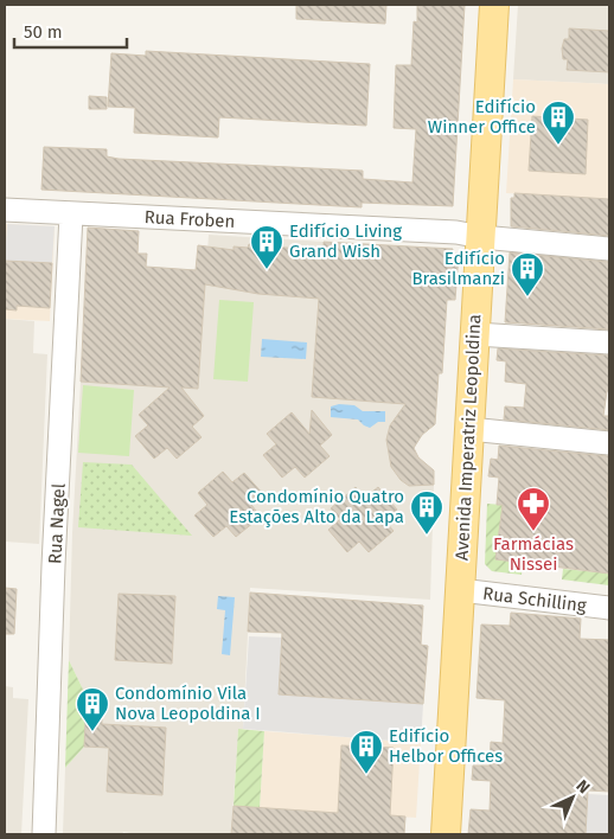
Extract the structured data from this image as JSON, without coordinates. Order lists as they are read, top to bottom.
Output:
{
  "streets": {
    "main road": ["Avenida Imperatriz Leopoldina"],
    "street": ["Rua Froben", "Rua Nagel", "Rua Schilling"]
  },
  "crossings": [
    ["Rua Froben", "Avenida Imperatriz Leopoldina"],
    ["Rua Froben", "Rua Nagel"],
    ["Avenida Imperatriz Leopoldina", "Rua Schilling"]
  ],
  "places": {
    "building": [
      "Edifício Winner Office",
      "Edifício Living Grand Wish",
      "Edifício Brasilmanzi",
      "Condomínio Quatro Estações Alto da Lapa",
      "Condomínio Vila Nova Leopoldina I",
      "Edifício Helbor Offices"
    ],
    "pharmacy": ["Farmácias Nissei"]
  },
  "scale_bar": "50 m",
  "north": "top right"
}
